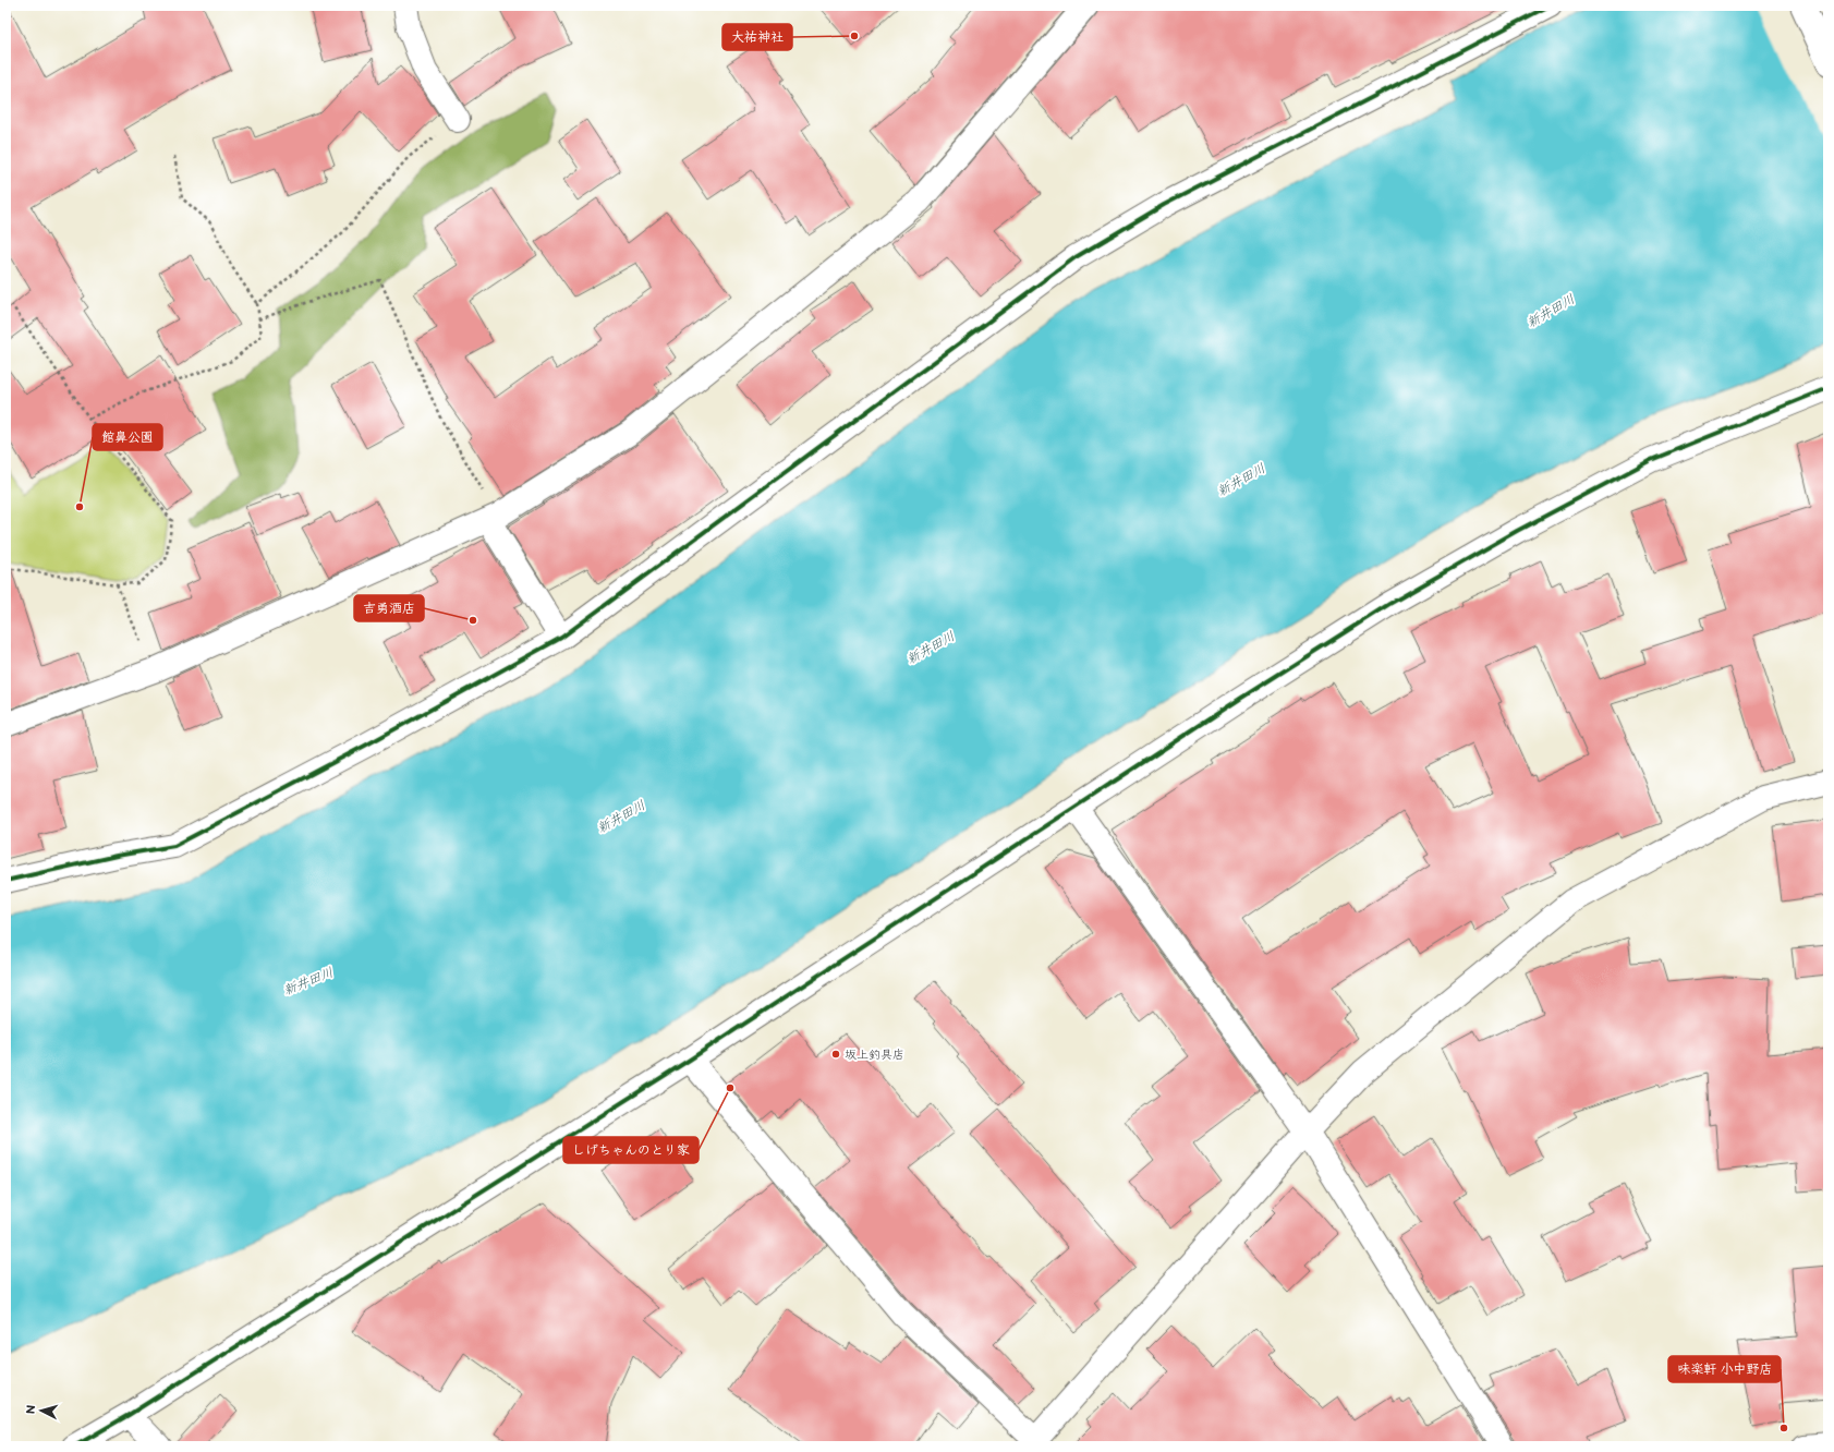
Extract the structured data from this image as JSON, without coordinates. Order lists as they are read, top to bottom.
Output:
{
  "water": ["新井田川"],
  "places": [
    "大祐神社",
    "館鼻公園",
    "吉勇酒店",
    "坂上釣具店",
    "しげちゃんのとり家",
    "味楽軒 小中野店"
  ],
  "north": "left"
}
